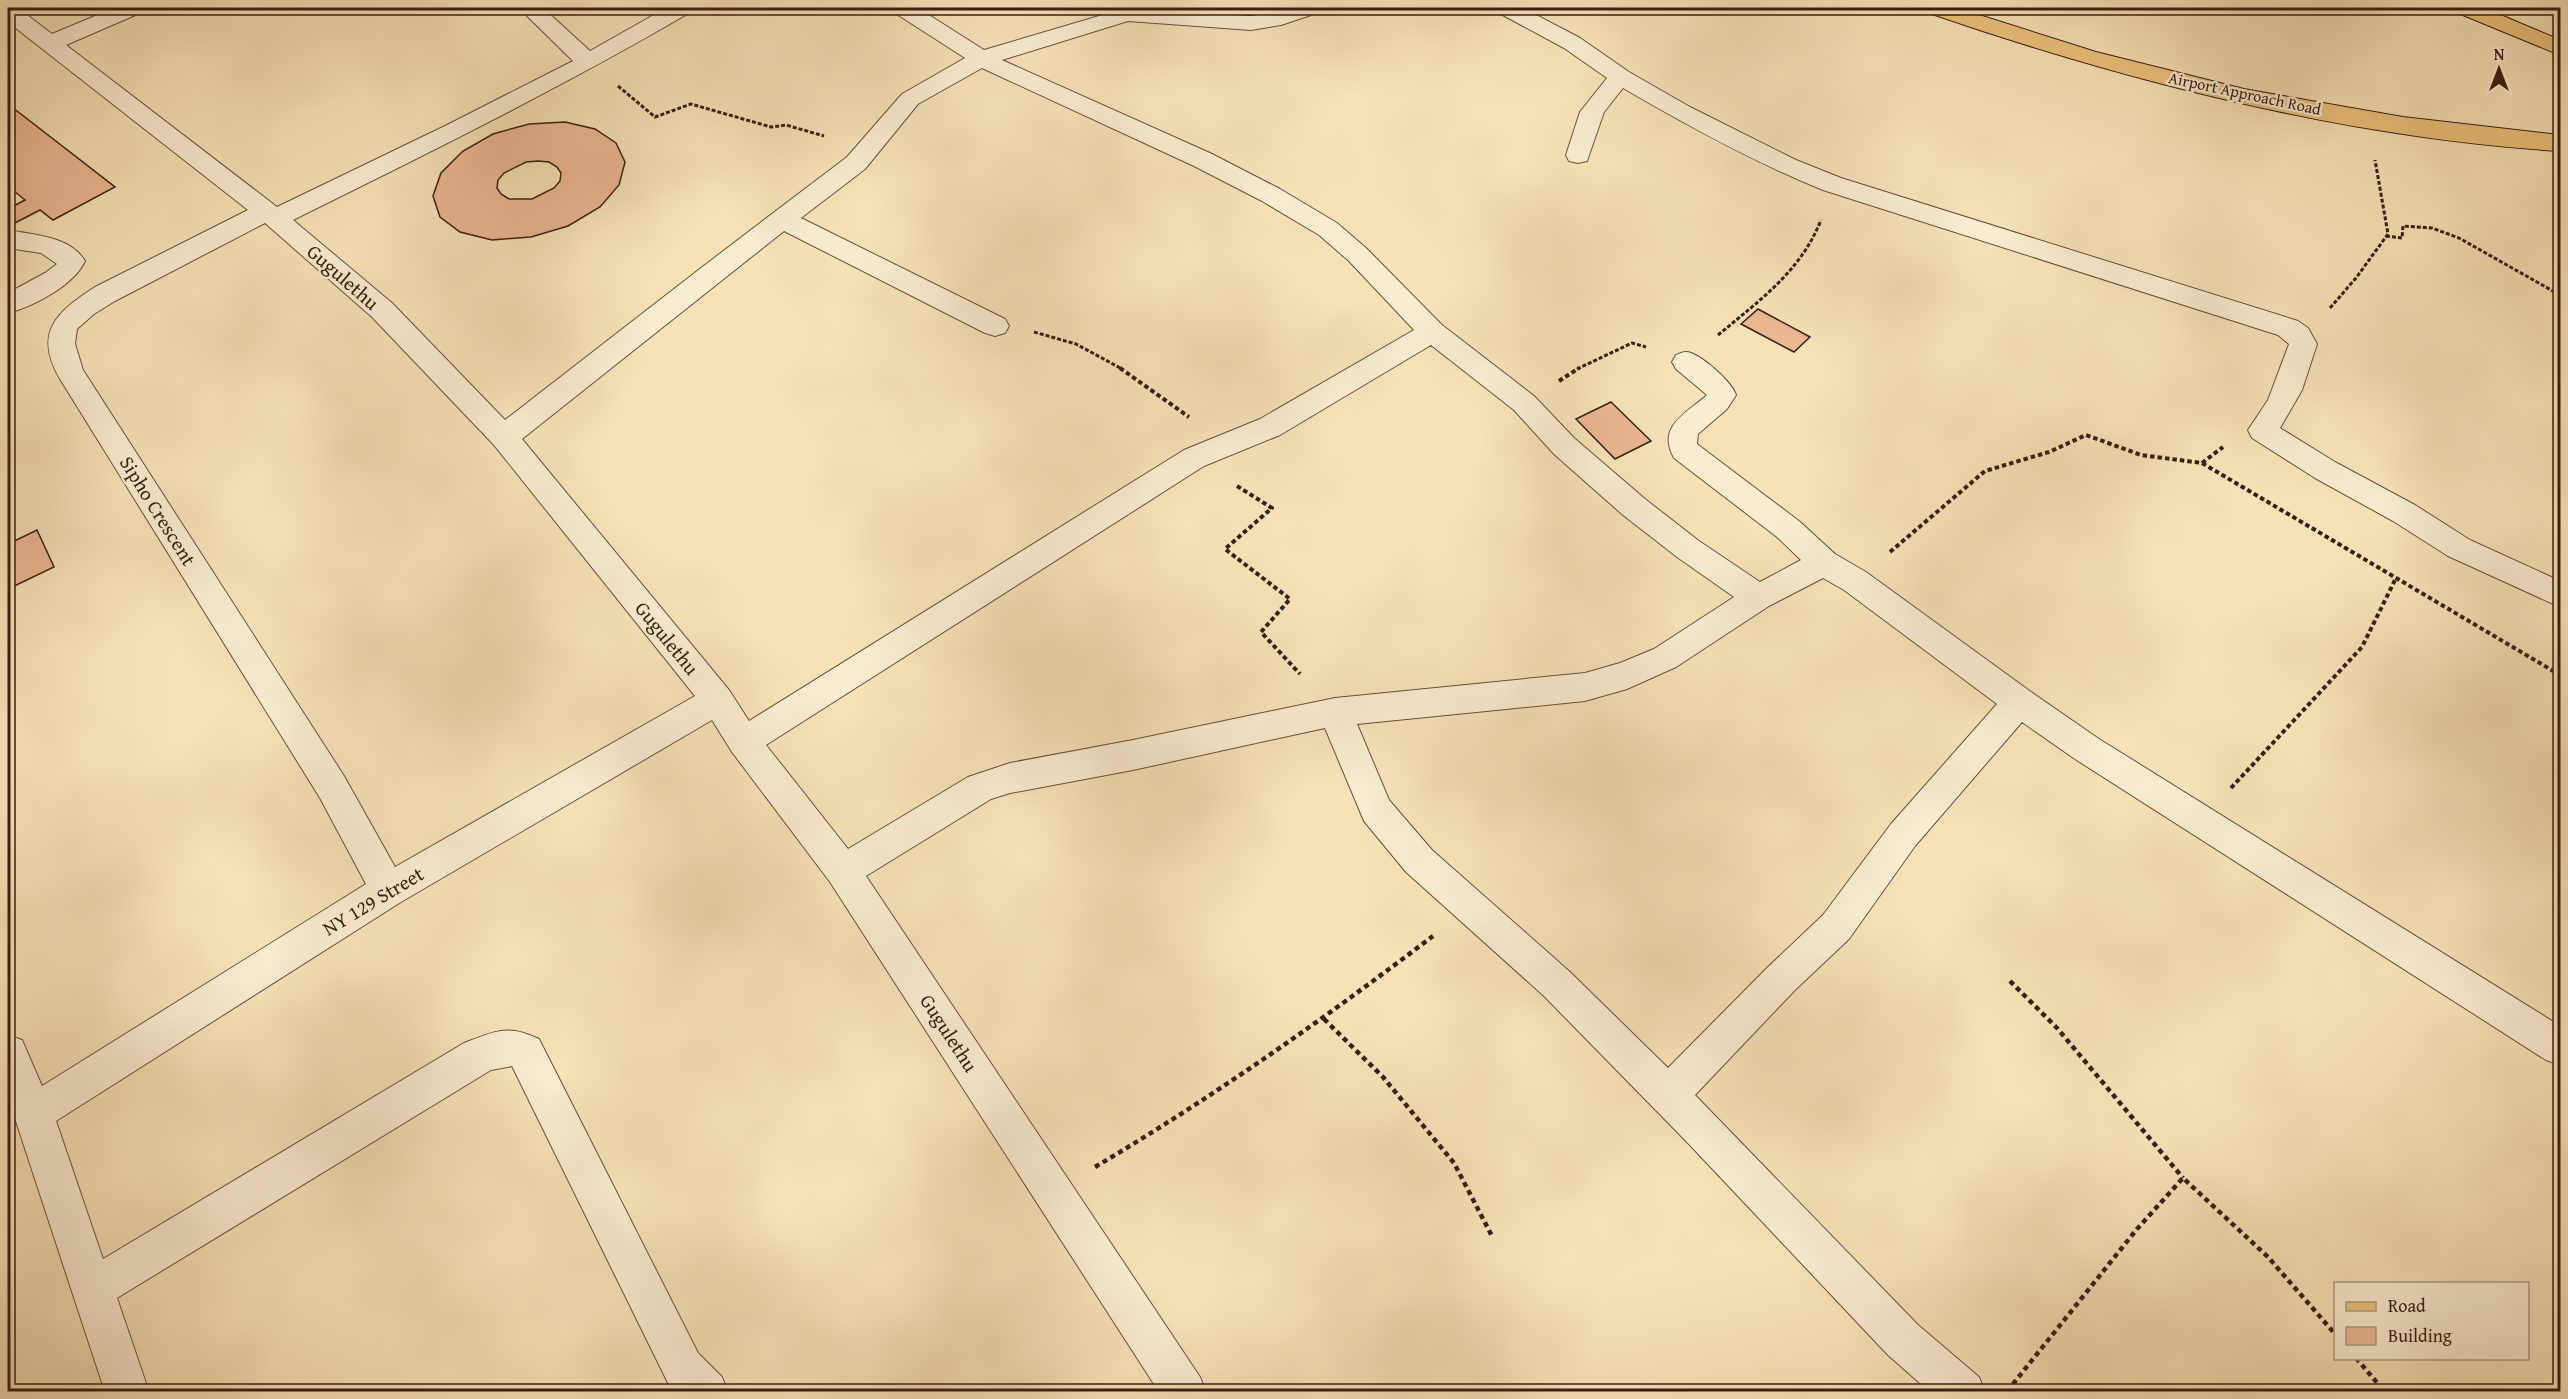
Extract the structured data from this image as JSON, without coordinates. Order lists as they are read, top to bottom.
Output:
{
  "streets": {
    "main road": ["Airport Approach Road"],
    "street": ["Gugulethu", "Sipho Crescent", "NY 129 Street"]
  },
  "crossings": [
    ["Gugulethu", "Sipho Crescent"],
    ["Gugulethu", "NY 129 Street"],
    ["Sipho Crescent", "NY 129 Street"]
  ],
  "legend": ["Road", "Building"],
  "north": "top"
}
